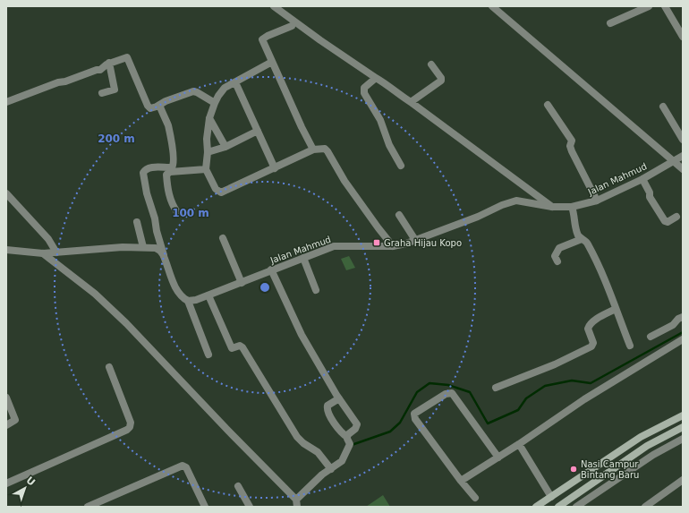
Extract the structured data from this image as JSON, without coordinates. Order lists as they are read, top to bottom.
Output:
{
  "streets": {
    "street": ["Jalan Mahmud"]
  },
  "places": {
    "transit": ["Graha Hijau Kopo"],
    "other": ["Nasi Campur Bintang Baru"]
  },
  "north": "top right",
  "rings": ["200 m", "100 m"]
}
